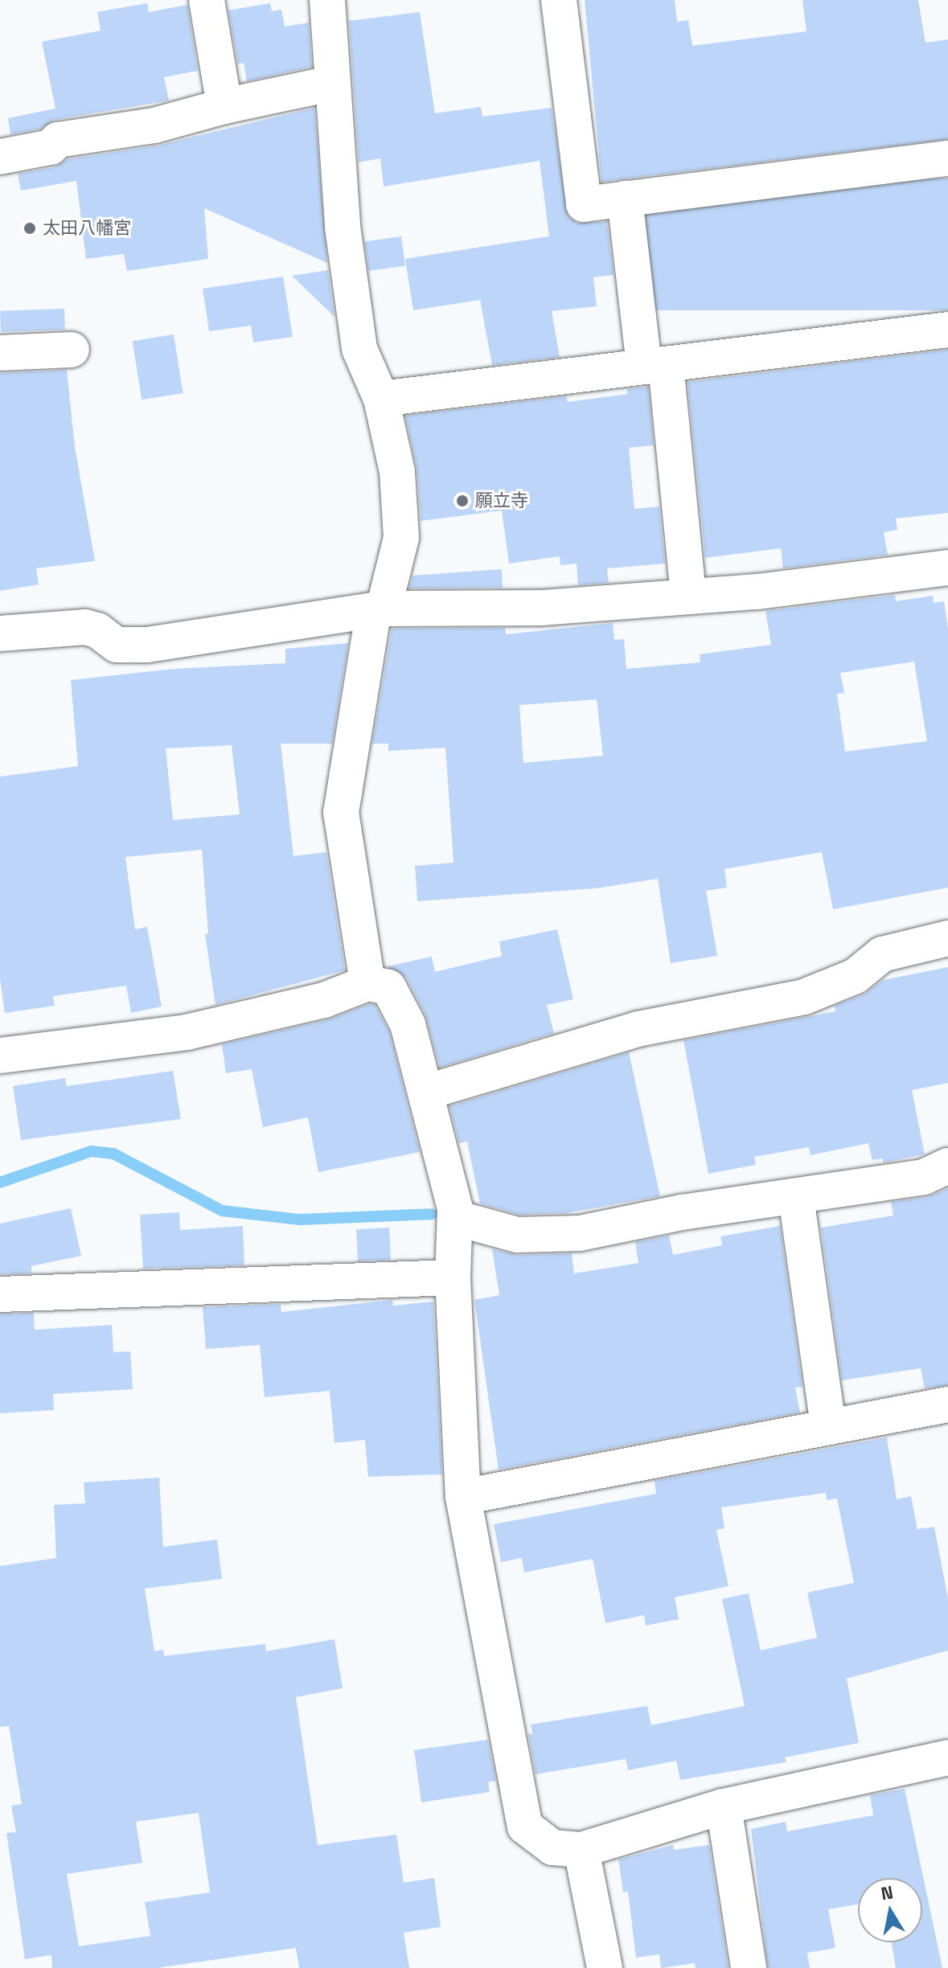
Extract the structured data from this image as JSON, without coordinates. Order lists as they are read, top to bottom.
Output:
{
  "places": ["太田八幡宮", "願立寺"],
  "north": "top"
}
